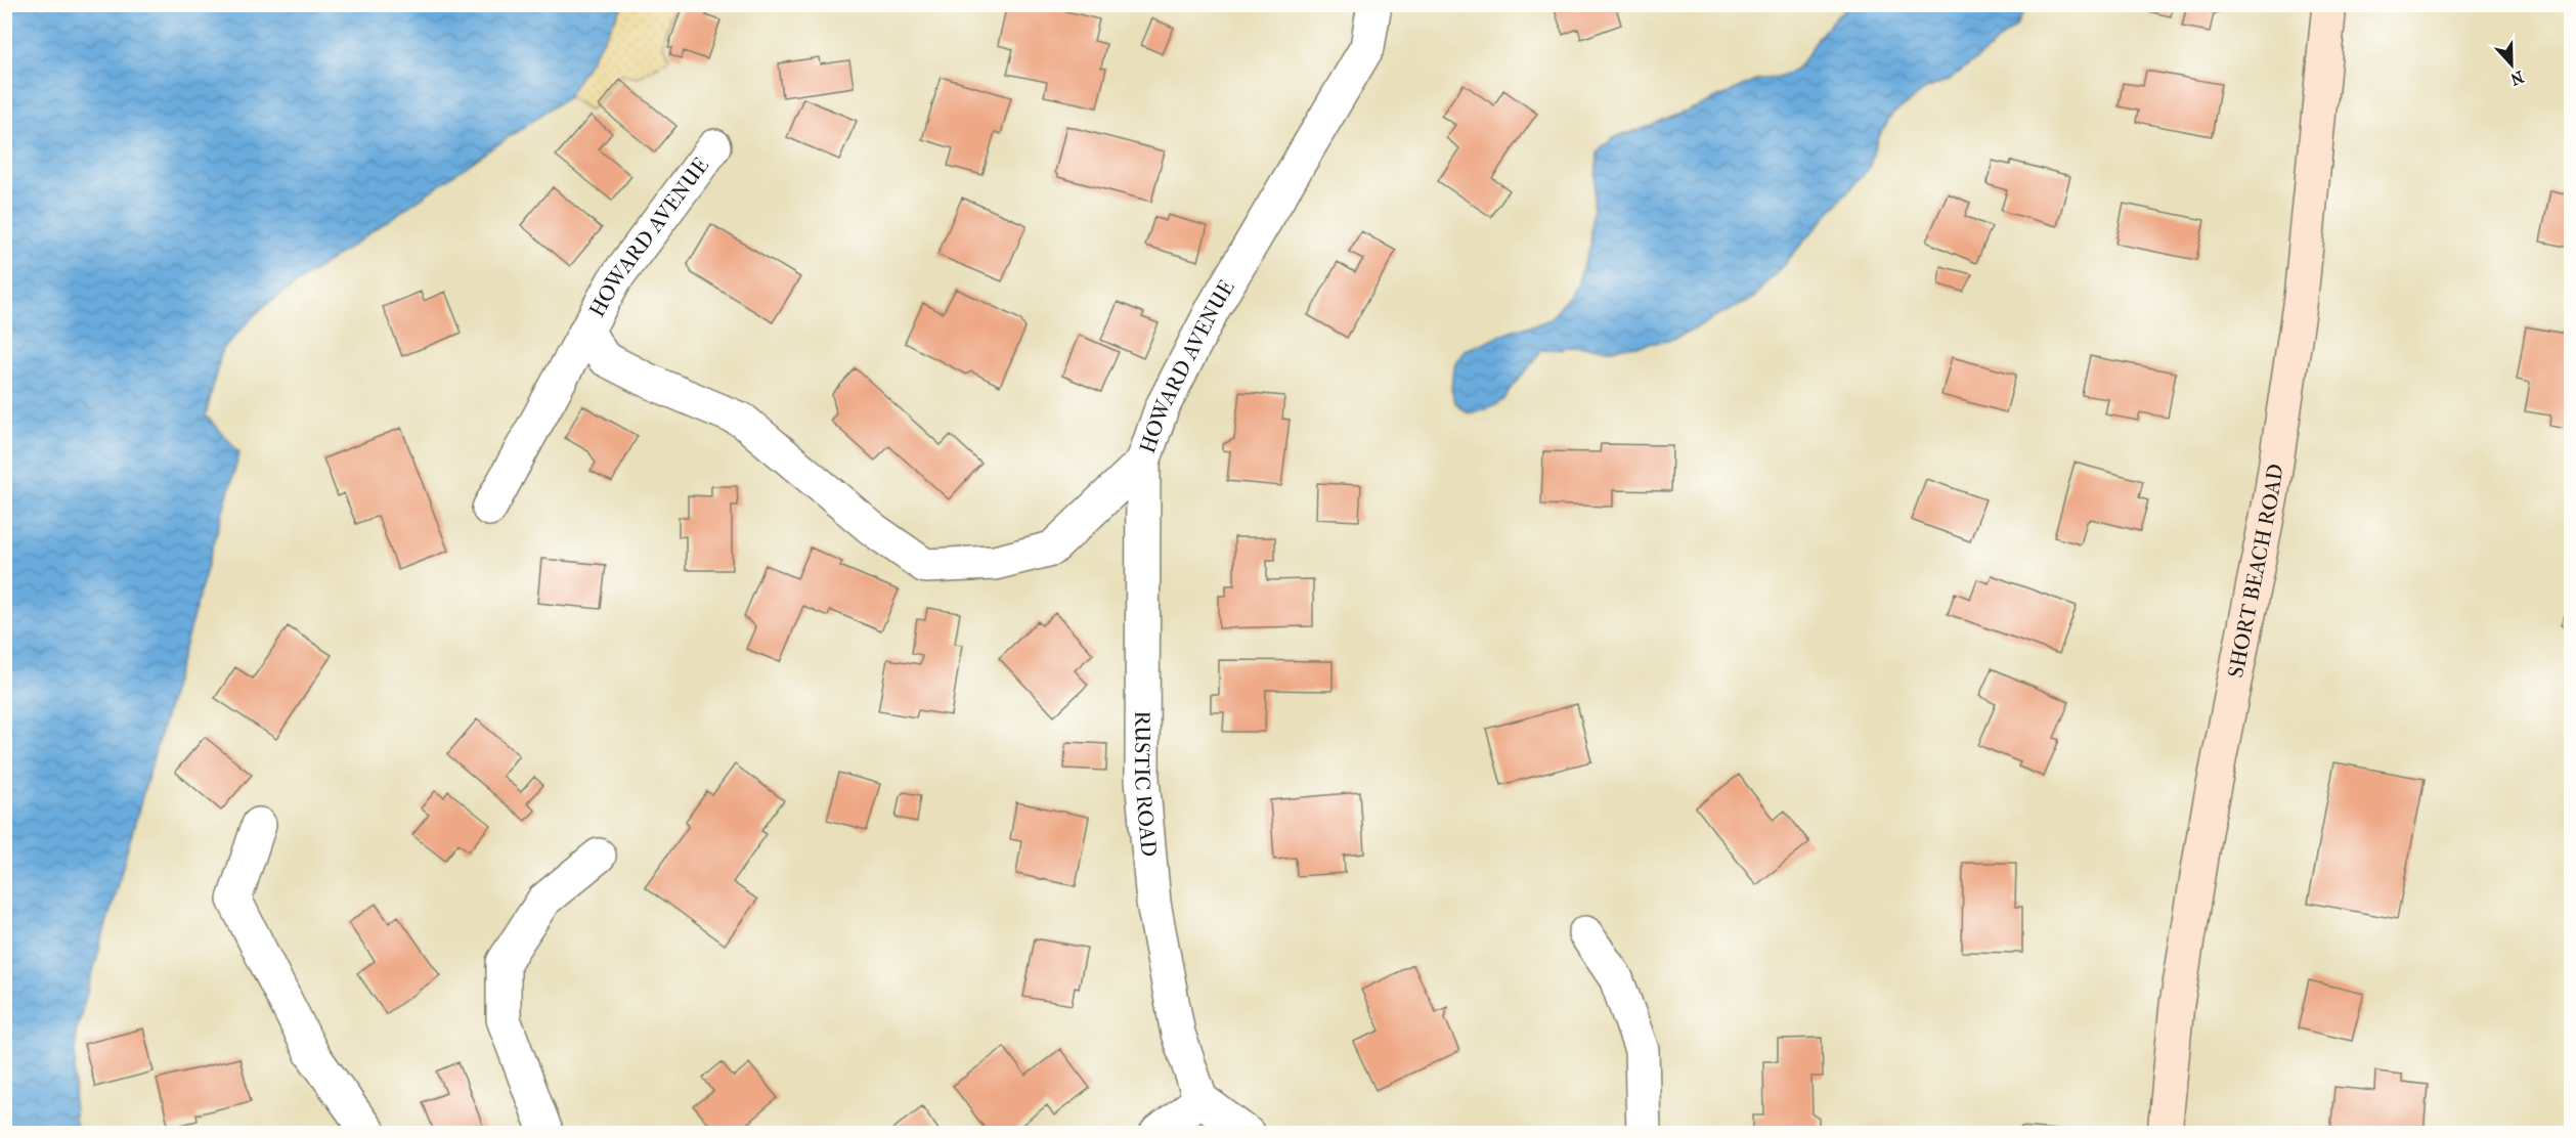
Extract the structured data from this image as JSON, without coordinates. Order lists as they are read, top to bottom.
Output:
{
  "streets": {
    "main road": ["SHORT BEACH ROAD"],
    "street": ["HOWARD AVENUE", "RUSTIC ROAD"]
  },
  "crossings": [
    ["HOWARD AVENUE", "RUSTIC ROAD"]
  ],
  "north": "bottom"
}
